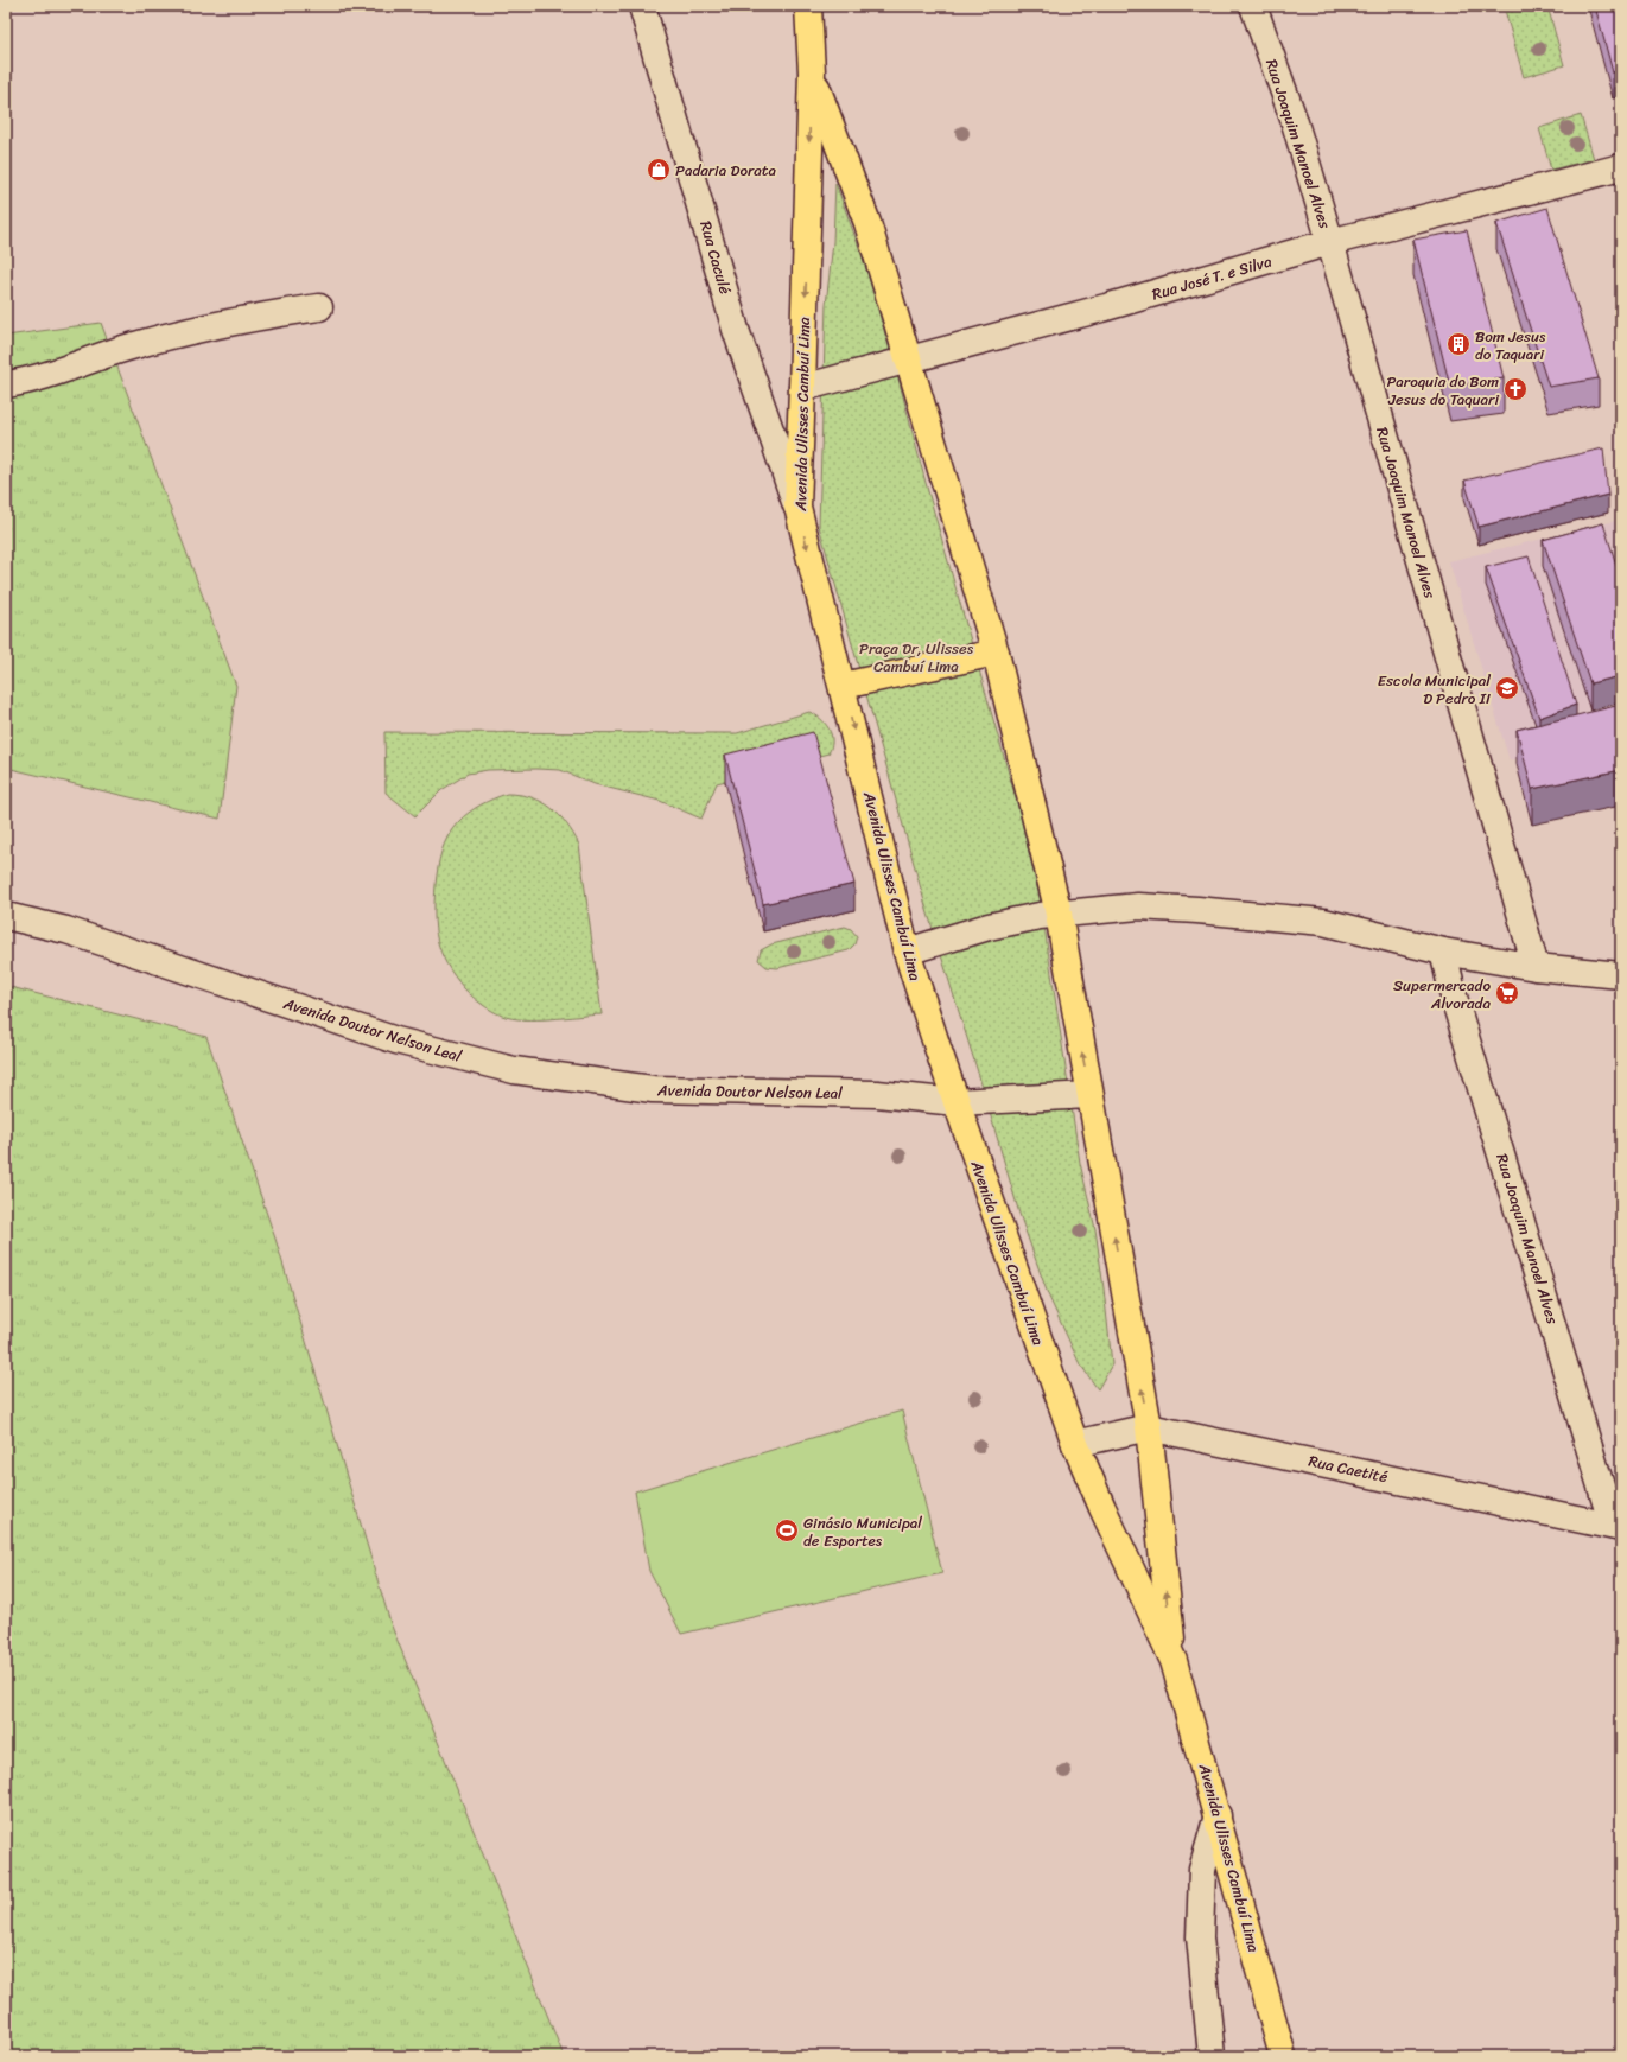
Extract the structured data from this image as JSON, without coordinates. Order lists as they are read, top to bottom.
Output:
{
  "streets": {
    "main road": ["Avenida Ulisses Cambuí Lima"],
    "street": [
      "Rua Joaquim Manoel Alves",
      "Rua Caculé",
      "Rua José T. e Silva",
      "Avenida Doutor Nelson Leal",
      "Rua Caetité"
    ]
  },
  "crossings": [
    ["Rua Joaquim Manoel Alves", "Rua José T. e Silva"],
    ["Rua Joaquim Manoel Alves", "Rua Caetité"],
    ["Rua Caculé", "Avenida Ulisses Cambuí Lima"],
    ["Rua José T. e Silva", "Avenida Ulisses Cambuí Lima"],
    ["Avenida Ulisses Cambuí Lima", "Avenida Doutor Nelson Leal"],
    ["Avenida Ulisses Cambuí Lima", "Rua Caetité"]
  ],
  "parks": ["Praça Dr, Ulisses Cambuí Lima"],
  "places": {
    "shop": ["Padaria Dorata"],
    "building": ["Bom Jesus do Taquari"],
    "church": ["Paroquia do Bom Jesus do Taquari"],
    "school or university": ["Escola Municipal D Pedro II"],
    "supermarket": ["Supermercado Alvorada"],
    "sports": ["Ginásio Municipal de Esportes"]
  }
}
